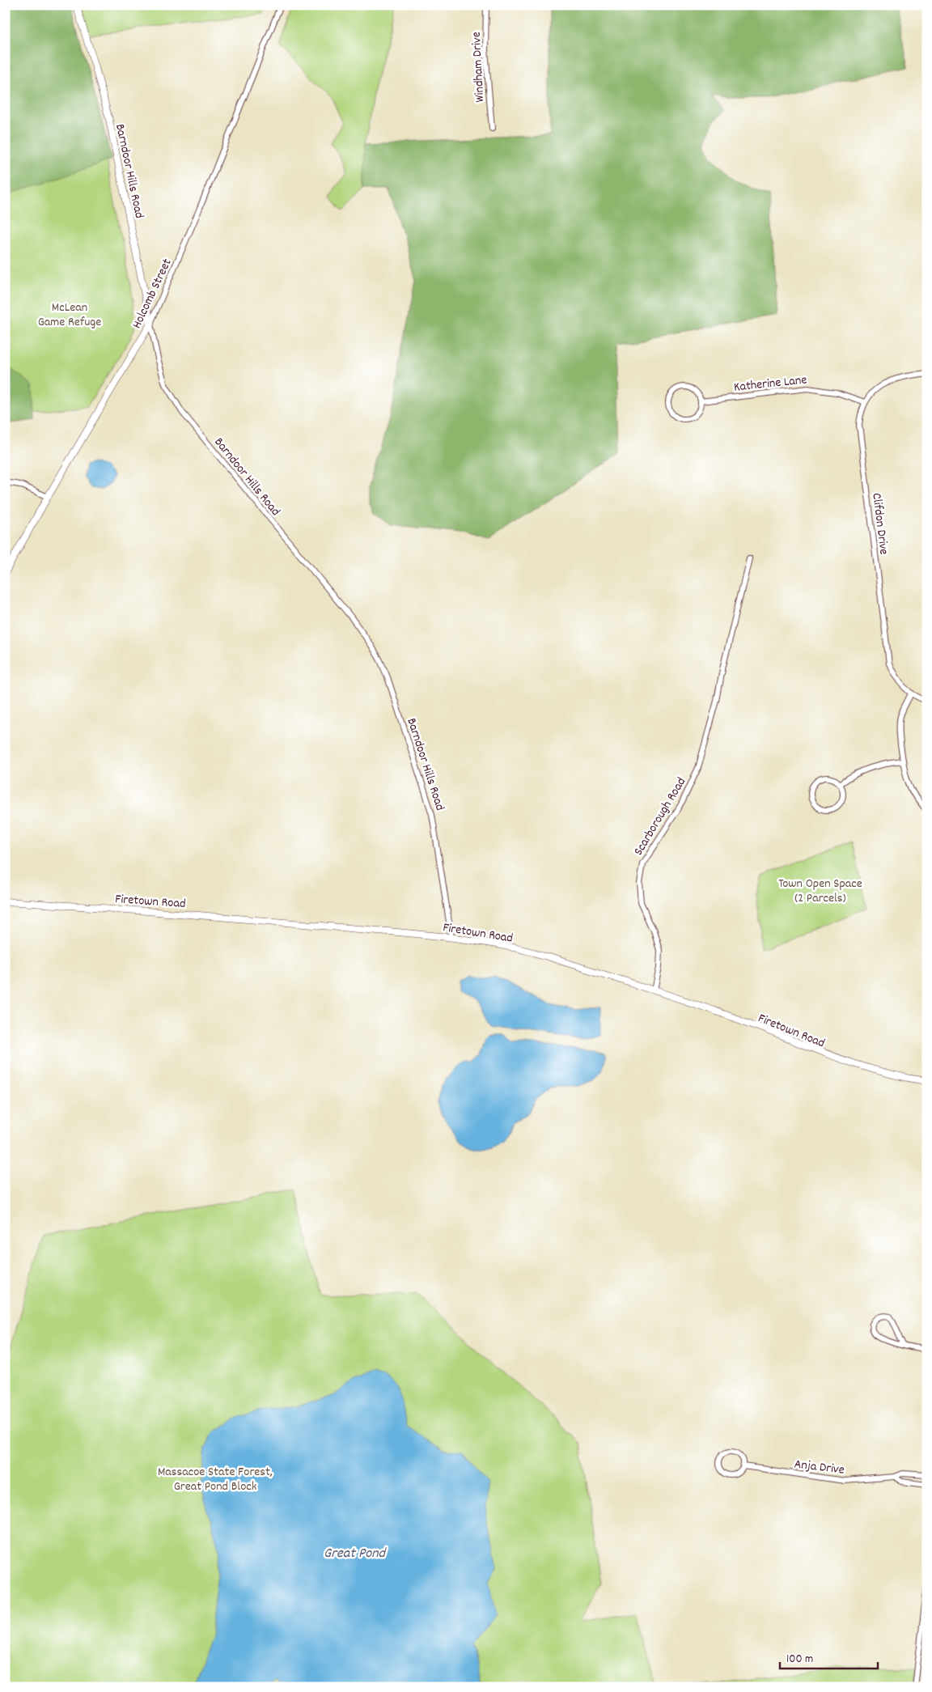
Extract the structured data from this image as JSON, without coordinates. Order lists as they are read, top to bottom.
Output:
{
  "streets": {
    "street": [
      "Windham Drive",
      "Barndoor Hills Road",
      "Holcomb Street",
      "Katherine Lane",
      "Clifdon Drive",
      "Scarborough Road",
      "Firetown Road",
      "Anja Drive"
    ]
  },
  "crossings": [
    ["Barndoor Hills Road", "Holcomb Street"],
    ["Barndoor Hills Road", "Firetown Road"],
    ["Katherine Lane", "Clifdon Drive"],
    ["Scarborough Road", "Firetown Road"]
  ],
  "water": ["Great Pond"],
  "parks": ["McLean Game Refuge", "Town Open Space (2 Parcels)", "Massacoe State Forest, Great Pond Block"],
  "scale_bar": "100 m"
}
